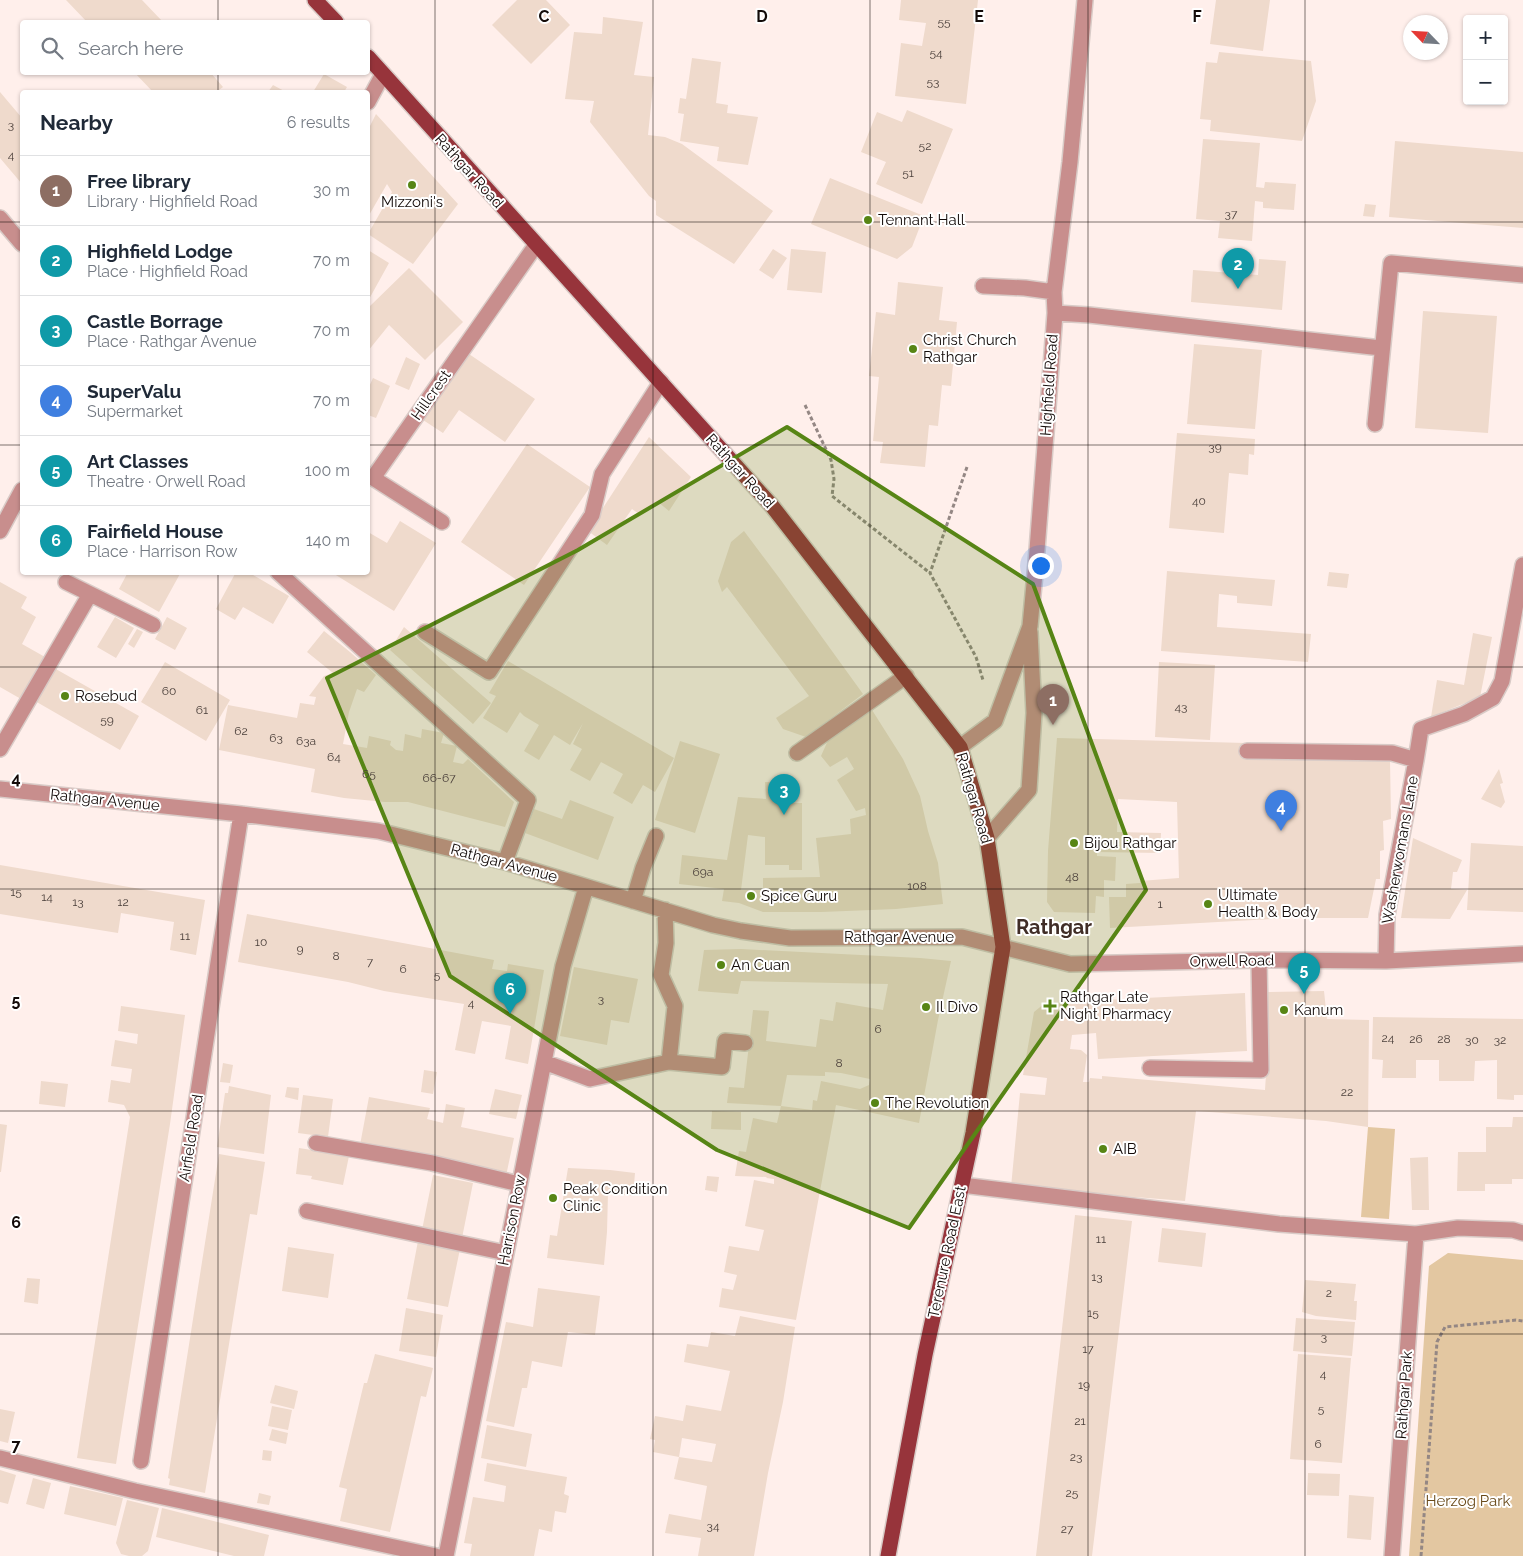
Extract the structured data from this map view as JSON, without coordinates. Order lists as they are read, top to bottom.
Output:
{
  "streets": {
    "main road": ["Rathgar Road", "Terenure Road East"],
    "street": [
      "Highfield Road",
      "Hillcrest",
      "Rathgar Avenue",
      "Washerwomans Lane",
      "Orwell Road",
      "Airfield Road",
      "Harrison Row",
      "Rathgar Park"
    ]
  },
  "crossings": [
    ["Rathgar Road", "Highfield Road"],
    ["Rathgar Road", "Hillcrest"],
    ["Rathgar Road", "Rathgar Avenue"],
    ["Rathgar Road", "Orwell Road"],
    ["Rathgar Road", "Terenure Road East"],
    ["Rathgar Avenue", "Orwell Road"],
    ["Rathgar Avenue", "Airfield Road"],
    ["Rathgar Avenue", "Harrison Row"],
    ["Rathgar Avenue", "Terenure Road East"],
    ["Washerwomans Lane", "Orwell Road"],
    ["Orwell Road", "Terenure Road East"]
  ],
  "districts": ["Rathgar"],
  "parks": ["Herzog Park"],
  "places": {
    "other": [
      "Mizzoni's",
      "Tennant Hall",
      "Christ Church Rathgar",
      "Rosebud",
      "Bijou Rathgar",
      "Spice Guru",
      "Ultimate Health & Body",
      "An Cuan",
      "Il Divo",
      "Kanum",
      "The Revolution",
      "AIB",
      "Peak Condition Clinic"
    ],
    "health": ["Rathgar Late Night Pharmacy"]
  },
  "house_numbers": [
    "55",
    "54",
    "53",
    "3",
    "52",
    "4",
    "51",
    "37",
    "39",
    "40",
    "60",
    "43",
    "61",
    "59",
    "62",
    "63",
    "63a",
    "64",
    "65",
    "66-67",
    "69a",
    "48",
    "108",
    "15",
    "14",
    "13",
    "12",
    "1",
    "11",
    "10",
    "9",
    "8",
    "7",
    "6",
    "5",
    "3",
    "4",
    "6",
    "24",
    "26",
    "28",
    "30",
    "32",
    "8",
    "22",
    "11",
    "13",
    "2",
    "15",
    "3",
    "17",
    "4",
    "19",
    "5",
    "21",
    "6",
    "23",
    "25",
    "34",
    "27"
  ],
  "north": "top left",
  "page": {
    "map_buttons": ["+", "−"],
    "search": "Search here",
    "heading": ["Nearby", "6 results"],
    "list": [
      {
        "mark": "1",
        "name": "Free library",
        "note": "Library · Highfield Road",
        "value": "30 m"
      },
      {
        "mark": "2",
        "name": "Highfield Lodge",
        "note": "Place · Highfield Road",
        "value": "70 m"
      },
      {
        "mark": "3",
        "name": "Castle Borrage",
        "note": "Place · Rathgar Avenue",
        "value": "70 m"
      },
      {
        "mark": "4",
        "name": "SuperValu",
        "note": "Supermarket",
        "value": "70 m"
      },
      {
        "mark": "5",
        "name": "Art Classes",
        "note": "Theatre · Orwell Road",
        "value": "100 m"
      },
      {
        "mark": "6",
        "name": "Fairfield House",
        "note": "Place · Harrison Row",
        "value": "140 m"
      }
    ],
    "pins": [
      "2",
      "1",
      "3",
      "4",
      "5",
      "6"
    ]
  },
  "grid": {
    "columns": [
      "C",
      "D",
      "E",
      "F"
    ],
    "rows": [
      "4",
      "5",
      "6",
      "7"
    ]
  }
}
